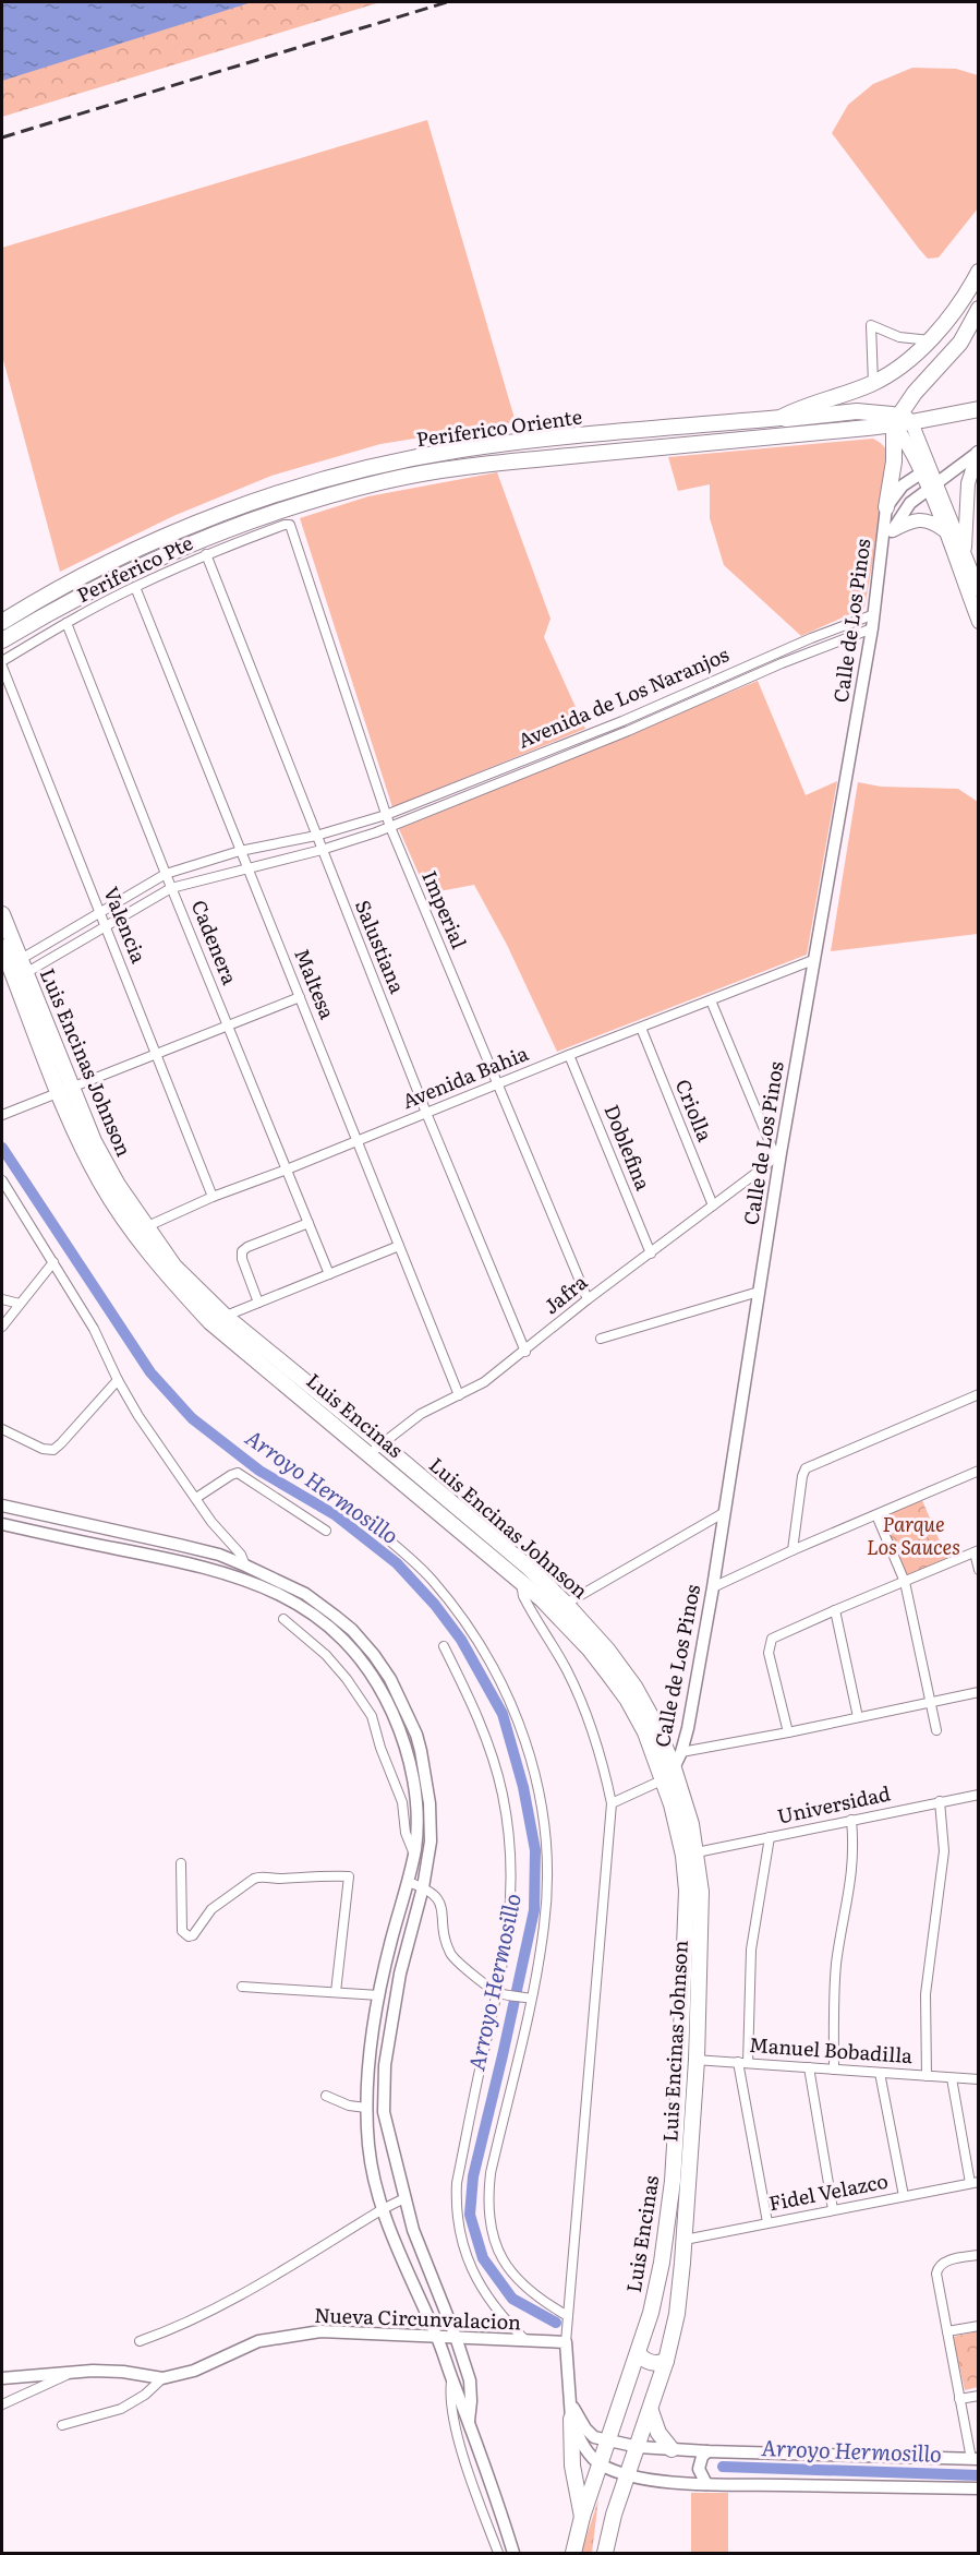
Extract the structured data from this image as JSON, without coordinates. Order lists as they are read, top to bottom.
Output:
{
  "streets": {
    "main road": ["Periferico Oriente", "Luis Encinas Johnson", "Luis Encinas"],
    "street": [
      "Periferico Pte",
      "Calle de Los Pinos",
      "Avenida de Los Naranjos",
      "Imperial",
      "Valencia",
      "Cadenera",
      "Salustiana",
      "Maltesa",
      "Avenida Bahia",
      "Criolla",
      "Doblefina",
      "Jafra",
      "Universidad",
      "Manuel Bobadilla",
      "Fidel Velazco",
      "Nueva Circunvalacion"
    ]
  },
  "crossings": [
    ["Periferico Pte", "Imperial"],
    ["Periferico Pte", "Cadenera"],
    ["Periferico Pte", "Salustiana"],
    ["Periferico Pte", "Maltesa"],
    ["Calle de Los Pinos", "Avenida de Los Naranjos"],
    ["Calle de Los Pinos", "Luis Encinas Johnson"],
    ["Calle de Los Pinos", "Avenida Bahia"],
    ["Calle de Los Pinos", "Jafra"],
    ["Calle de Los Pinos", "Luis Encinas"],
    ["Avenida de Los Naranjos", "Imperial"],
    ["Imperial", "Avenida Bahia"],
    ["Imperial", "Jafra"],
    ["Valencia", "Avenida Bahia"],
    ["Cadenera", "Avenida Bahia"],
    ["Salustiana", "Avenida Bahia"],
    ["Salustiana", "Jafra"],
    ["Maltesa", "Avenida Bahia"],
    ["Maltesa", "Jafra"],
    ["Luis Encinas Johnson", "Avenida Bahia"],
    ["Luis Encinas Johnson", "Jafra"],
    ["Luis Encinas Johnson", "Luis Encinas"],
    ["Luis Encinas Johnson", "Universidad"],
    ["Luis Encinas Johnson", "Manuel Bobadilla"],
    ["Luis Encinas Johnson", "Fidel Velazco"],
    ["Avenida Bahia", "Criolla"],
    ["Avenida Bahia", "Doblefina"],
    ["Criolla", "Jafra"],
    ["Doblefina", "Jafra"],
    ["Jafra", "Luis Encinas"],
    ["Luis Encinas", "Universidad"],
    ["Luis Encinas", "Manuel Bobadilla"]
  ],
  "water": ["Arroyo Hermosillo"],
  "parks": ["Parque Los Sauces"]
}
